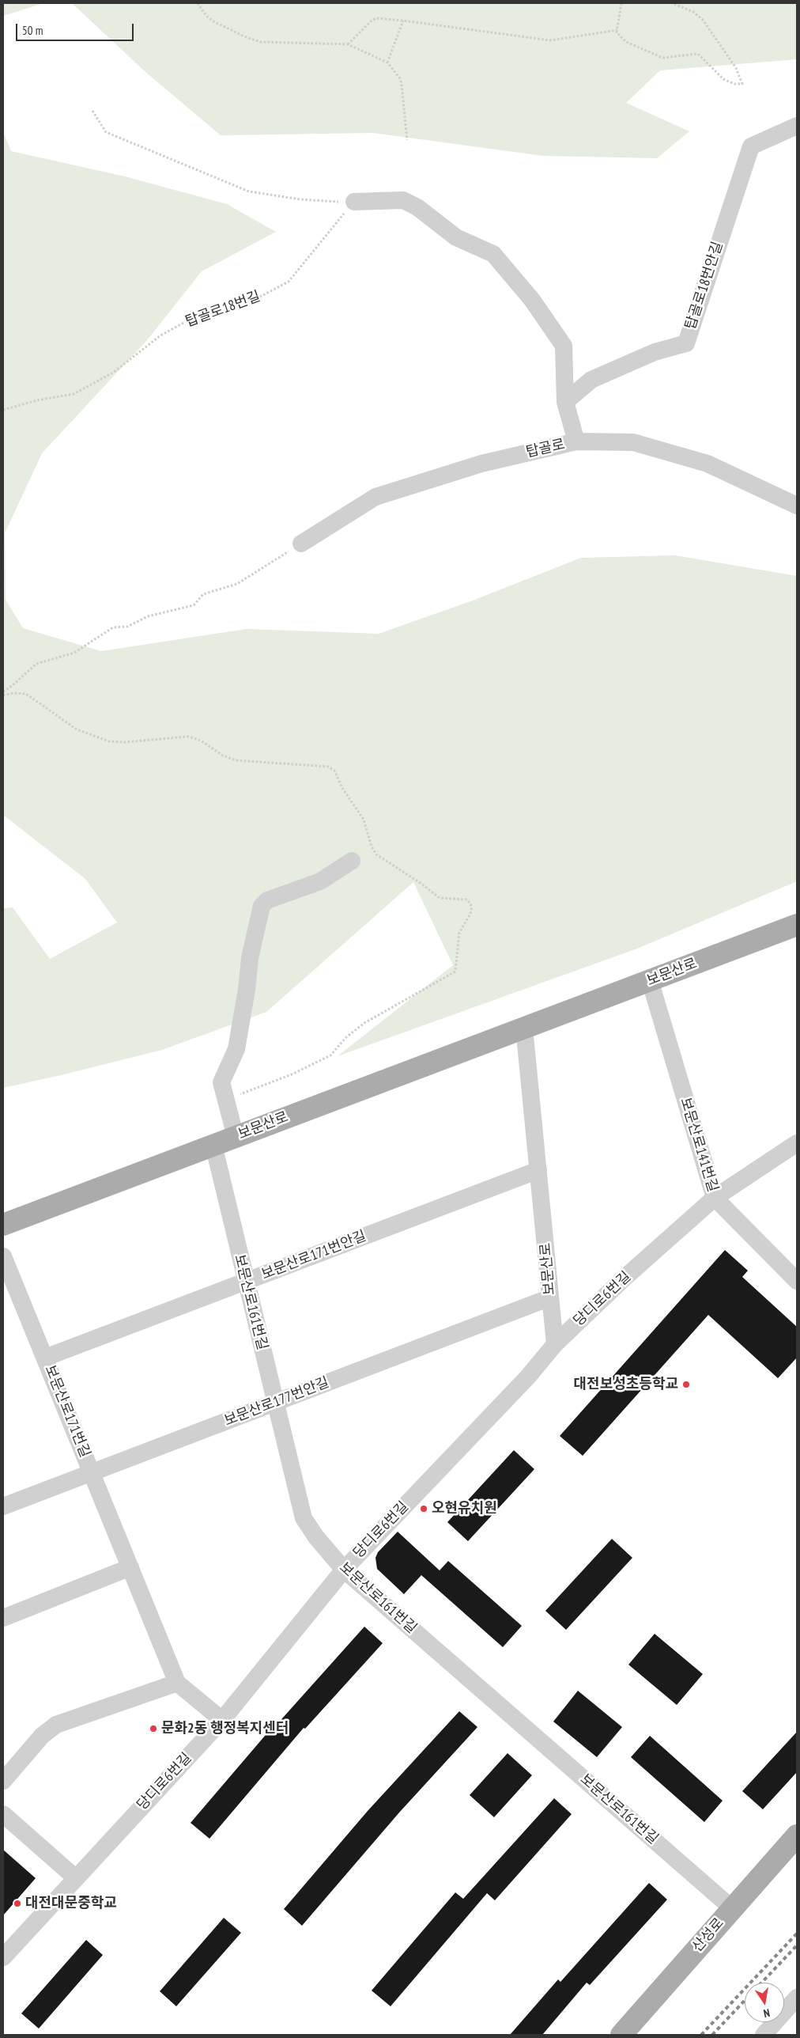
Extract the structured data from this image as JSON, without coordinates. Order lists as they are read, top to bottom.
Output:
{
  "streets": {
    "main road": ["보문산로", "산성로"],
    "street": [
      "탑골로18번안길",
      "탑골로",
      "보문산로141번길",
      "보문산로171번안길",
      "당디로6번길",
      "보문산로161번길",
      "보문산로177번안길",
      "보문산로171번길"
    ],
    "path": ["탑골로18번길"]
  },
  "crossings": [
    ["보문산로", "보문산로141번길"],
    ["보문산로", "보문산로171번안길"],
    ["보문산로", "당디로6번길"],
    ["보문산로", "보문산로161번길"],
    ["보문산로", "보문산로177번안길"],
    ["보문산로141번길", "당디로6번길"],
    ["보문산로171번안길", "보문산로161번길"],
    ["보문산로171번안길", "보문산로171번길"],
    ["당디로6번길", "보문산로161번길"],
    ["당디로6번길", "보문산로171번길"],
    ["보문산로161번길", "보문산로177번안길"],
    ["보문산로161번길", "산성로"],
    ["보문산로177번안길", "보문산로171번길"]
  ],
  "places": [
    "대전보성초등학교",
    "오현유치원",
    "문화2동 행정복지센터",
    "대전대문중학교"
  ],
  "scale_bar": "50 m",
  "north": "bottom"
}
